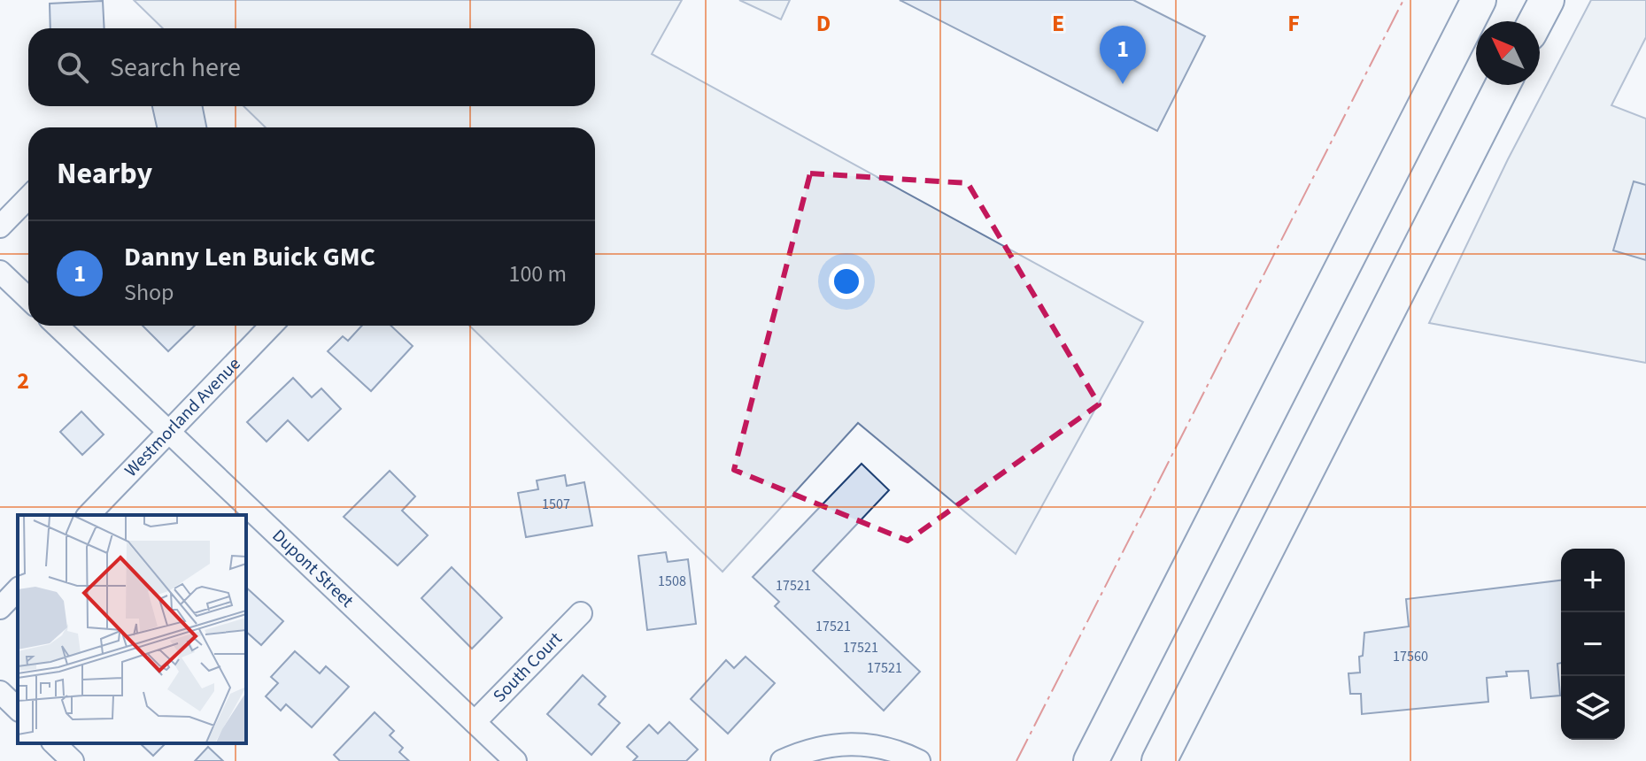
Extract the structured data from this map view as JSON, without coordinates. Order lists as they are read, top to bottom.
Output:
{
  "streets": {
    "street": ["Westmorland Avenue", "Dupont Street", "South Court"]
  },
  "crossings": [
    ["Westmorland Avenue", "Dupont Street"],
    ["Dupont Street", "South Court"]
  ],
  "house_numbers": [
    "1507",
    "1508",
    "17521",
    "17521",
    "17521",
    "17560",
    "17521"
  ],
  "north": "top left",
  "page": {
    "pins": "1",
    "search": "Search here",
    "heading": "Nearby",
    "list": [
      {
        "mark": "1",
        "name": "Danny Len Buick GMC",
        "note": "Shop",
        "value": "100 m"
      }
    ],
    "map_buttons": ["+", "−"]
  },
  "grid": {
    "columns": ["D", "E", "F"],
    "rows": ["2"]
  }
}
